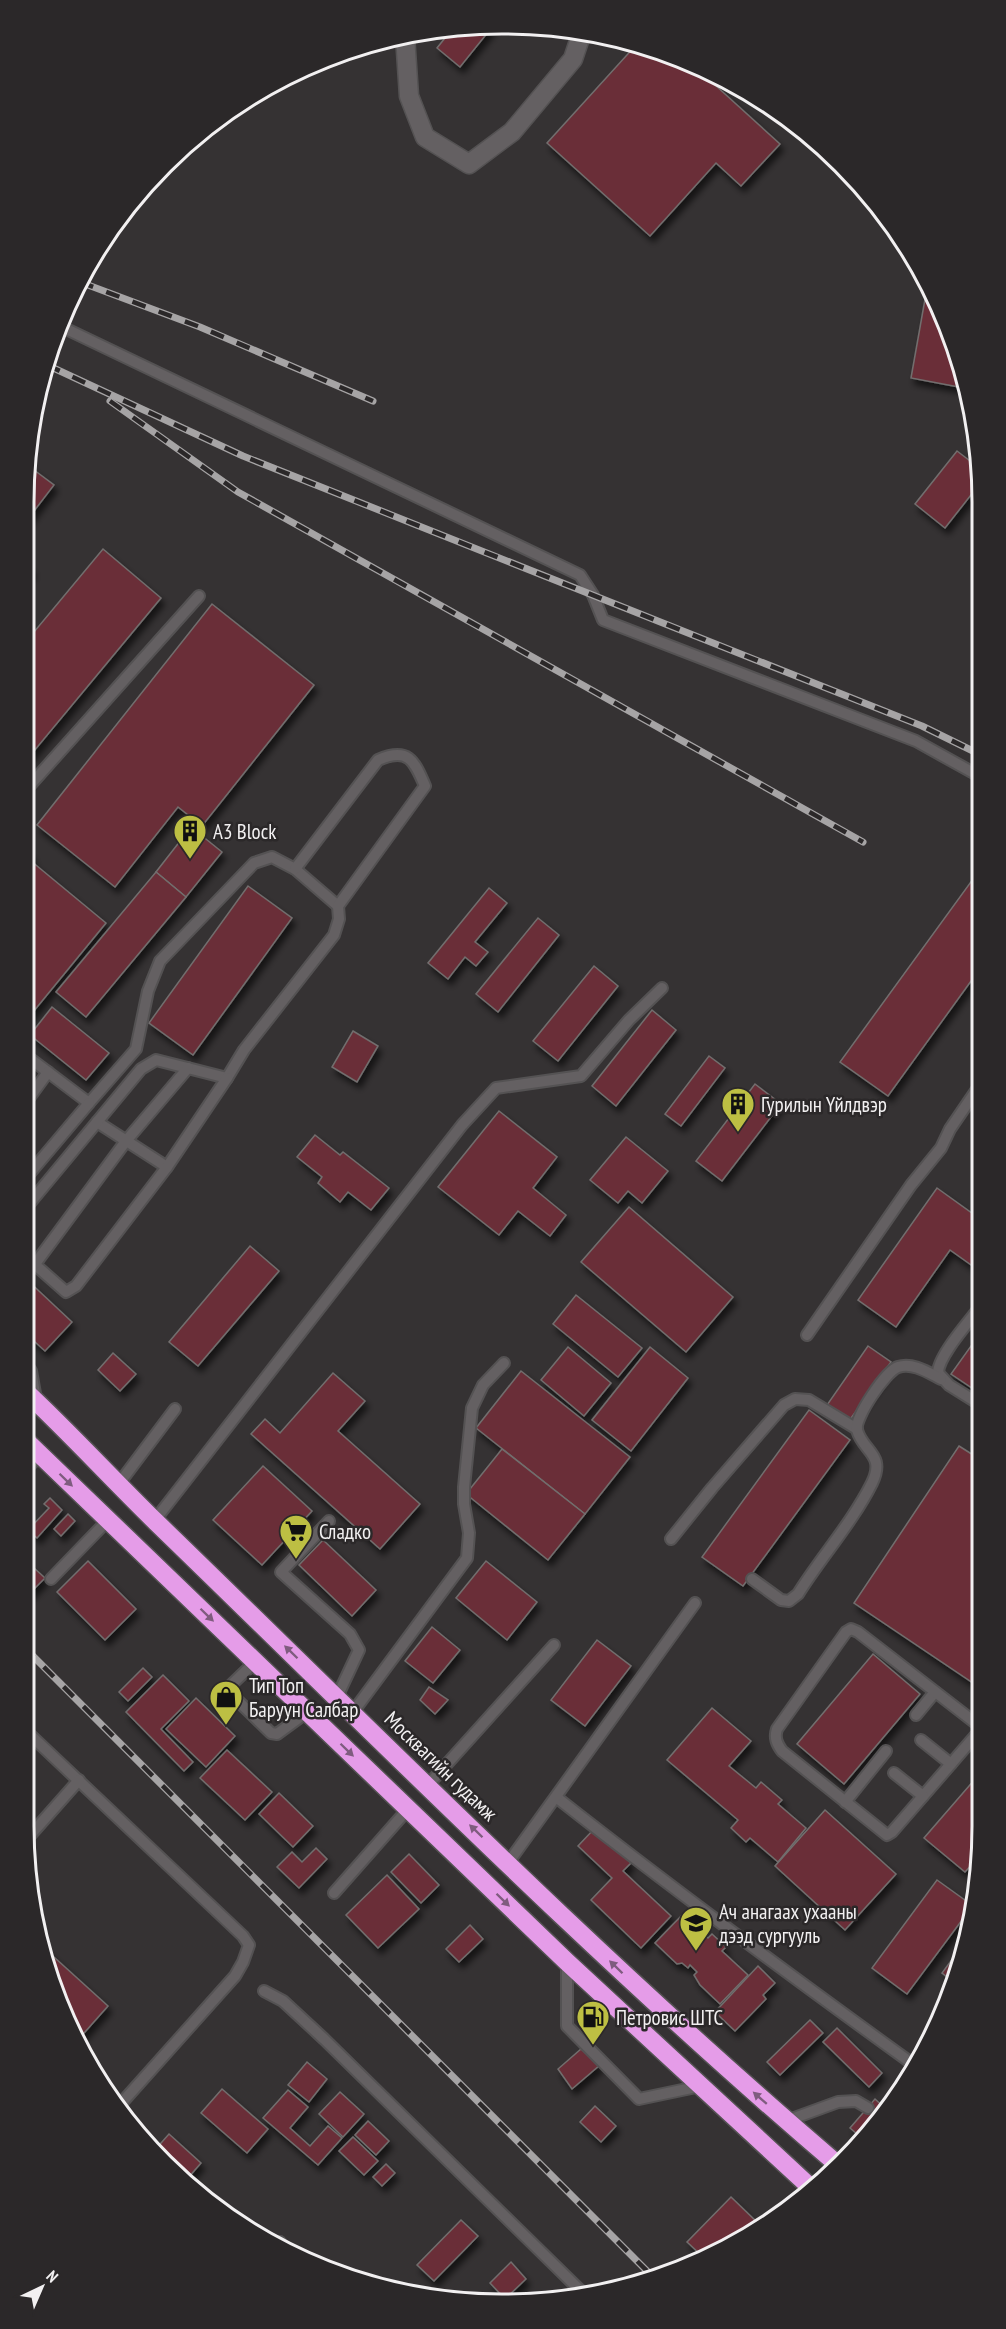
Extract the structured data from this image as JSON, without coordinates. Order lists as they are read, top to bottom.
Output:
{
  "streets": {
    "highway": ["Москвагийн гудамж"]
  },
  "places": {
    "building": ["A3 Block", "Гурилын Үйлдвэр"],
    "supermarket": ["Сладко"],
    "shop": ["Тип Топ Баруун Салбар"],
    "school or university": ["Ач анагаах ухааны дээд сургууль"],
    "fuel station": ["Петровис ШТС"]
  },
  "north": "top right"
}
